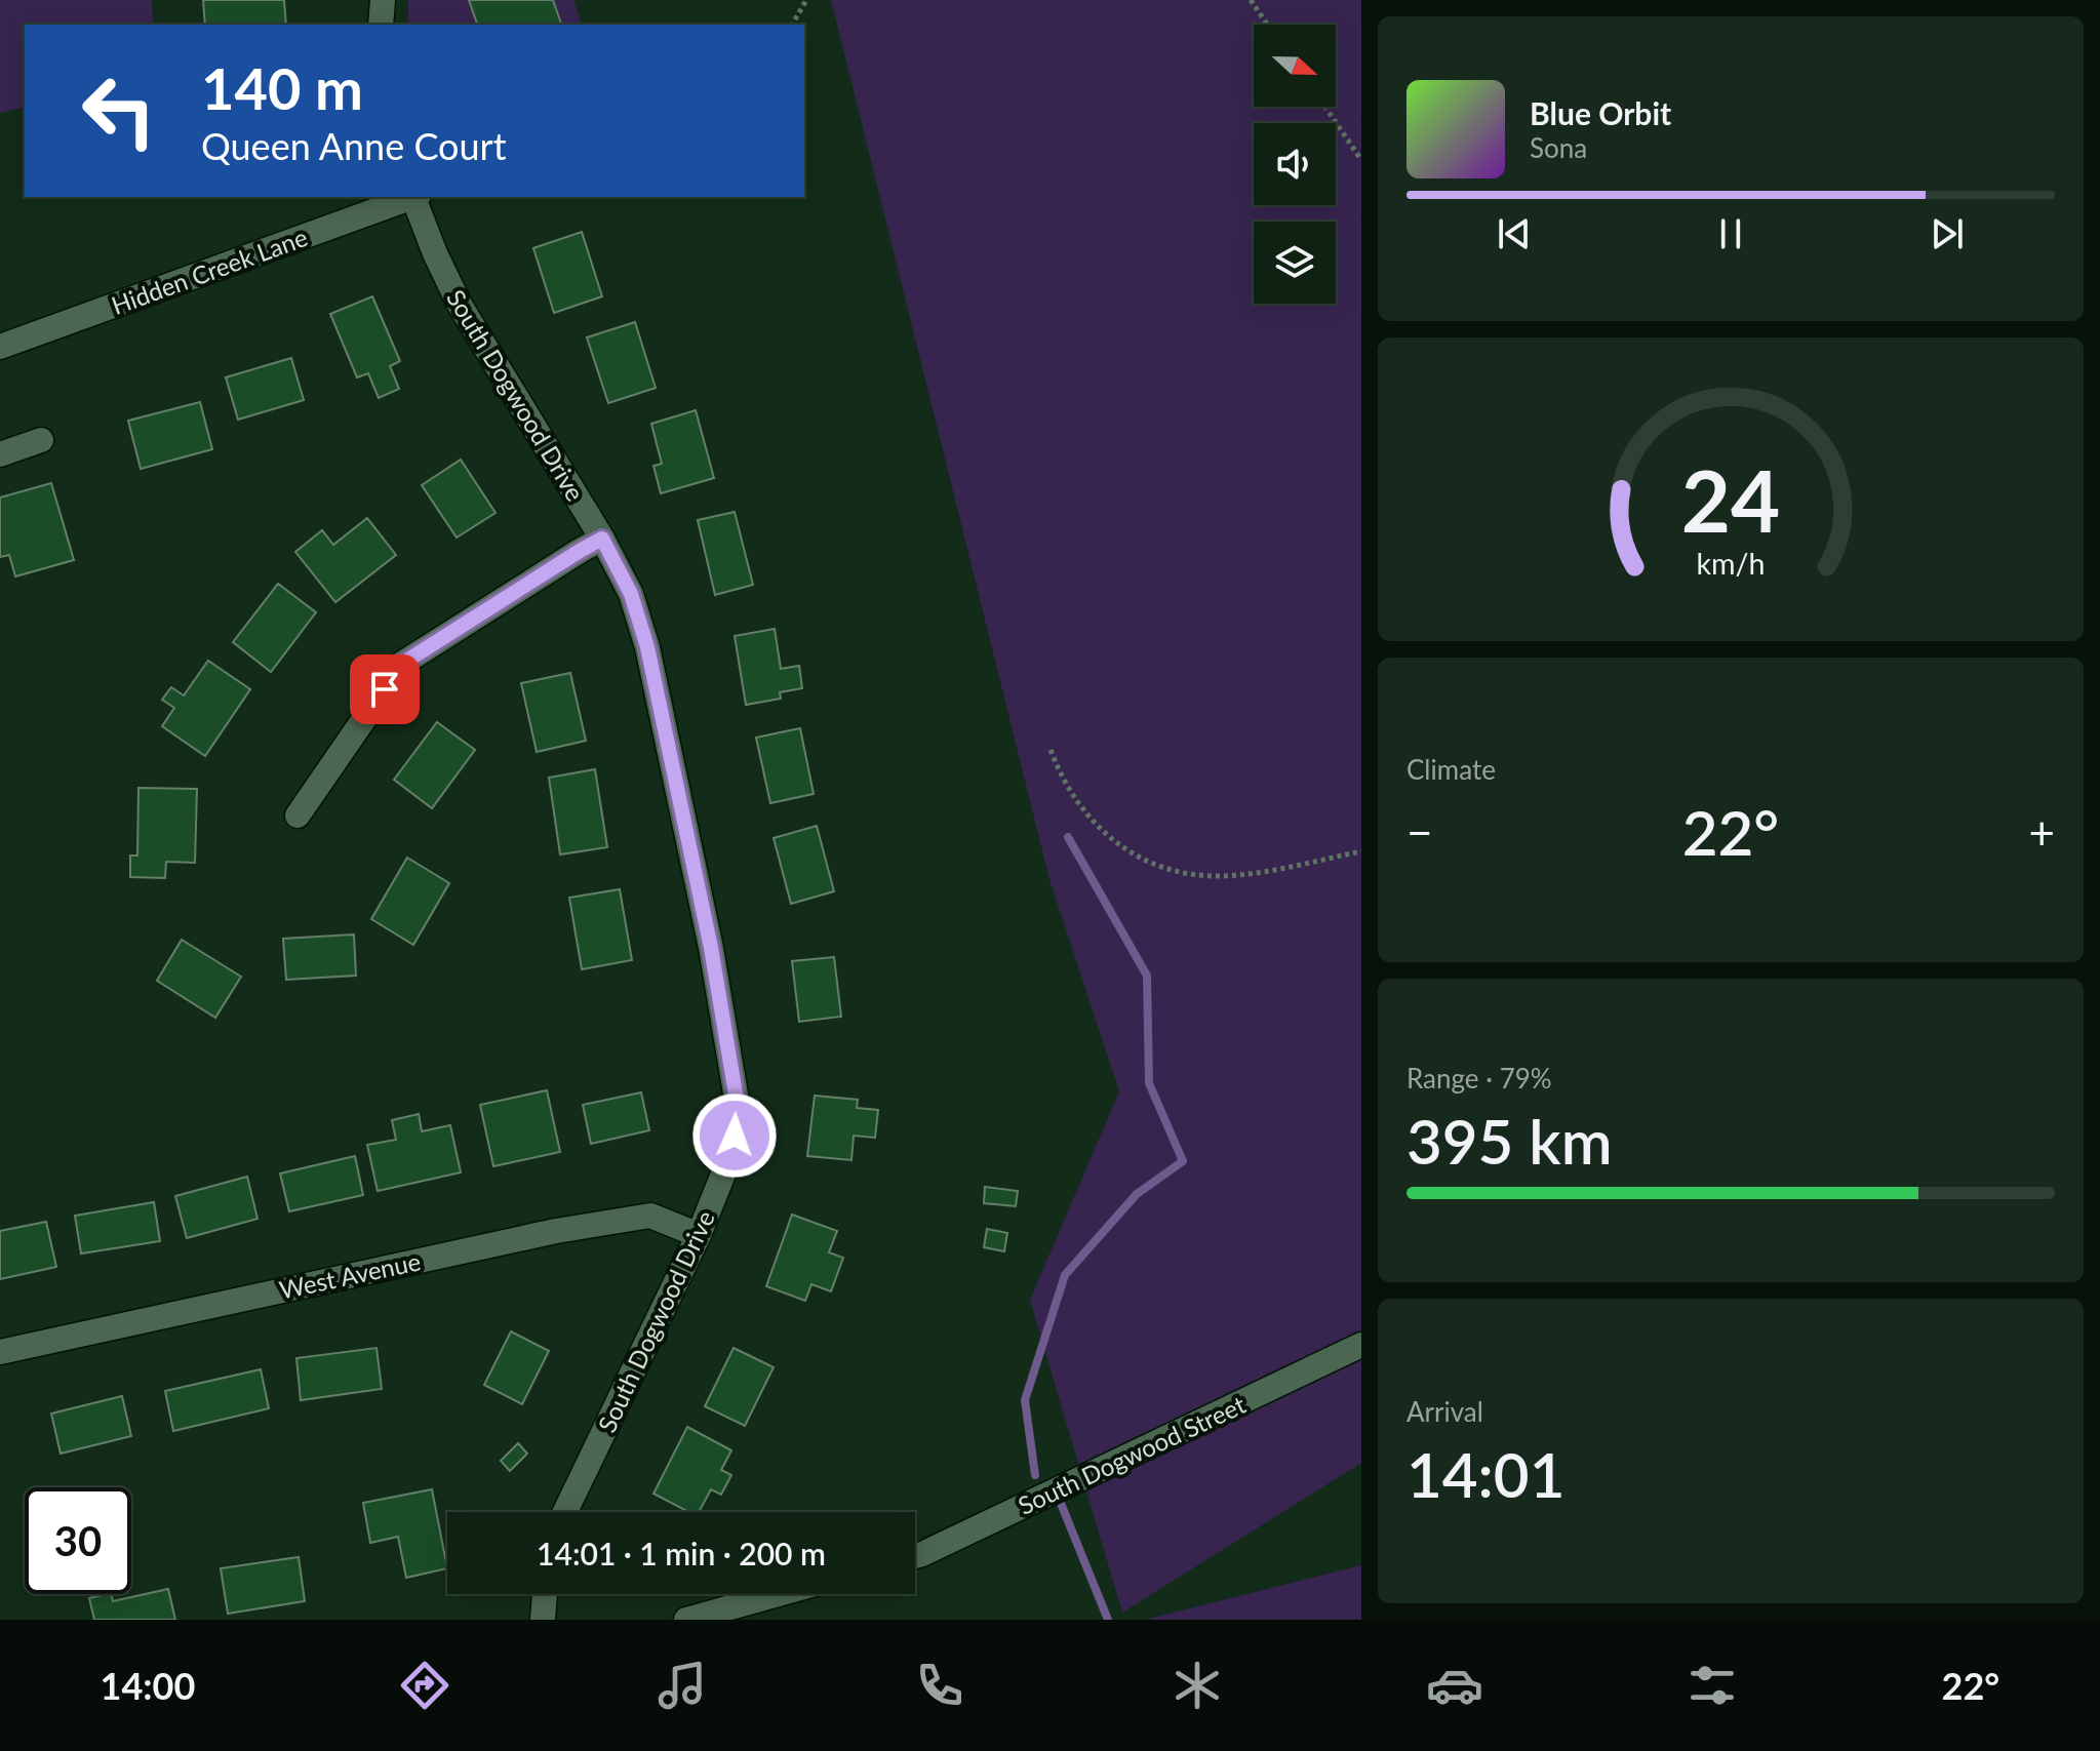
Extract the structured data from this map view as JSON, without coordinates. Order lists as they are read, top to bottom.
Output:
{
  "streets": {
    "street": [
      "Hidden Creek Lane",
      "South Dogwood Drive",
      "West Avenue",
      "South Dogwood Street"
    ]
  },
  "crossings": [
    ["South Dogwood Drive", "West Avenue"]
  ],
  "north": "right",
  "page": {
    "turn": ["140 m", "Queen Anne Court"],
    "song": ["Blue Orbit", "Sona"],
    "tile": [
      "Climate",
      ["Range · 79%", "395 km"],
      ["Arrival", "14:01"]
    ],
    "heat": ["−", "22°", "+"],
    "limit": "30",
    "trip": "14:01 · 1 min · 200 m",
    "tabs": ["14:00", "22°"],
    "gauge": ["24", "km/h"]
  }
}
